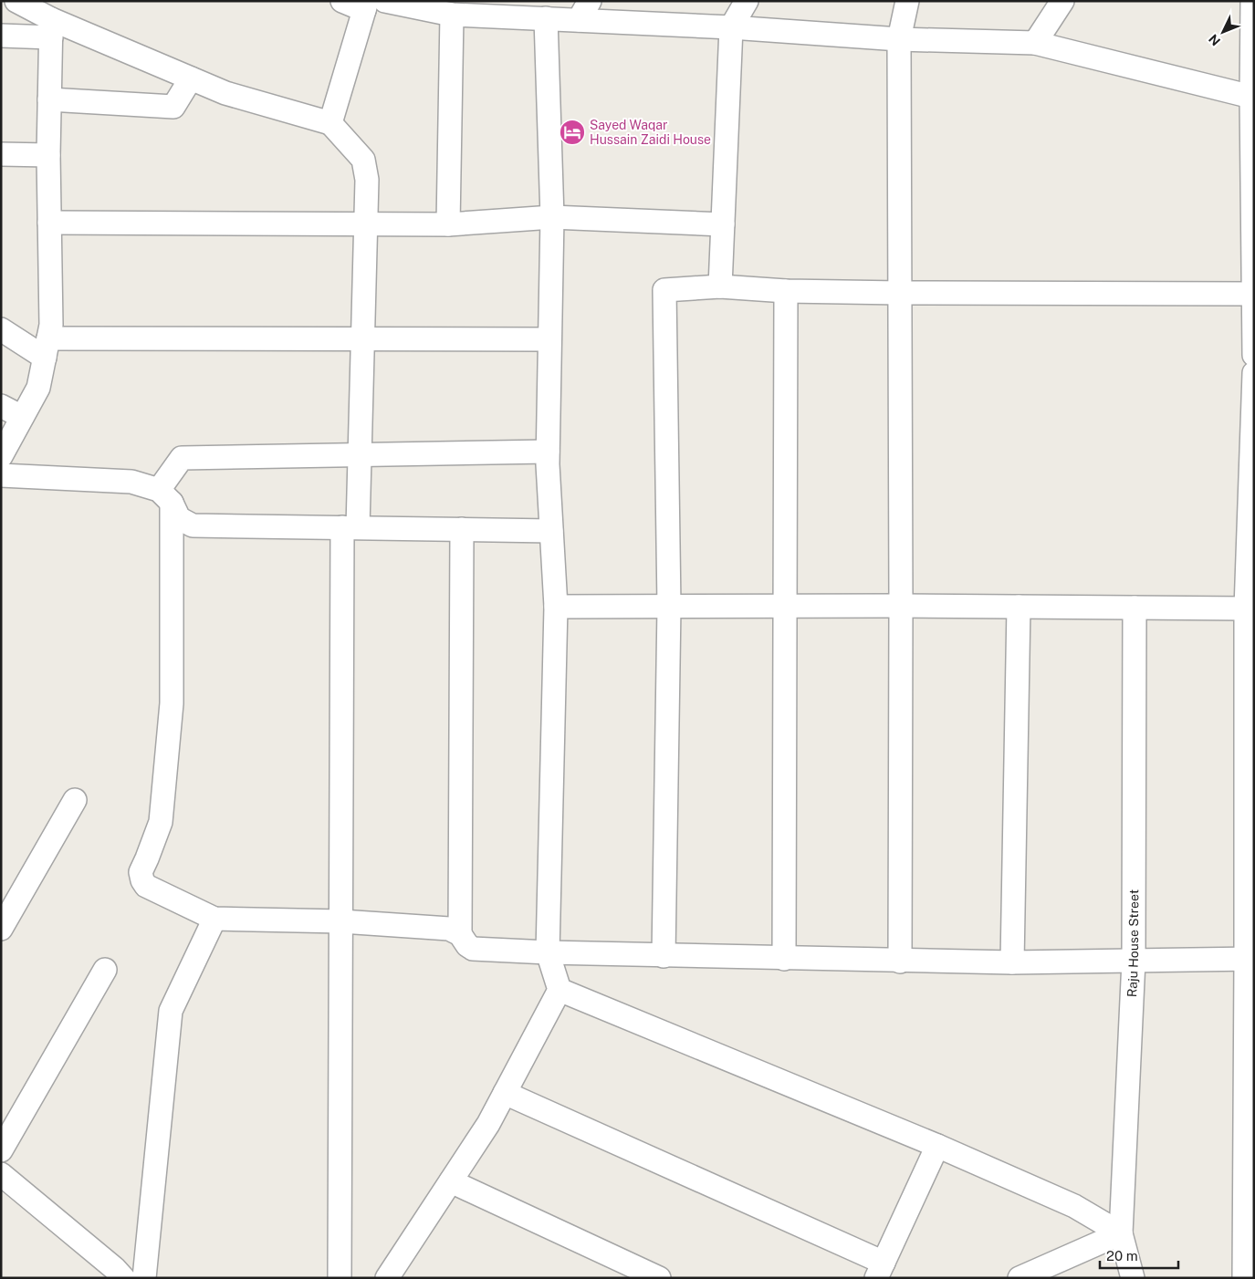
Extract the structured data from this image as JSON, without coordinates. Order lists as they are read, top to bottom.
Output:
{
  "streets": {
    "street": ["Raju House Street"]
  },
  "places": {
    "hotel": ["Sayed Waqar Hussain Zaidi House"]
  },
  "scale_bar": "20 m",
  "north": "bottom left"
}
